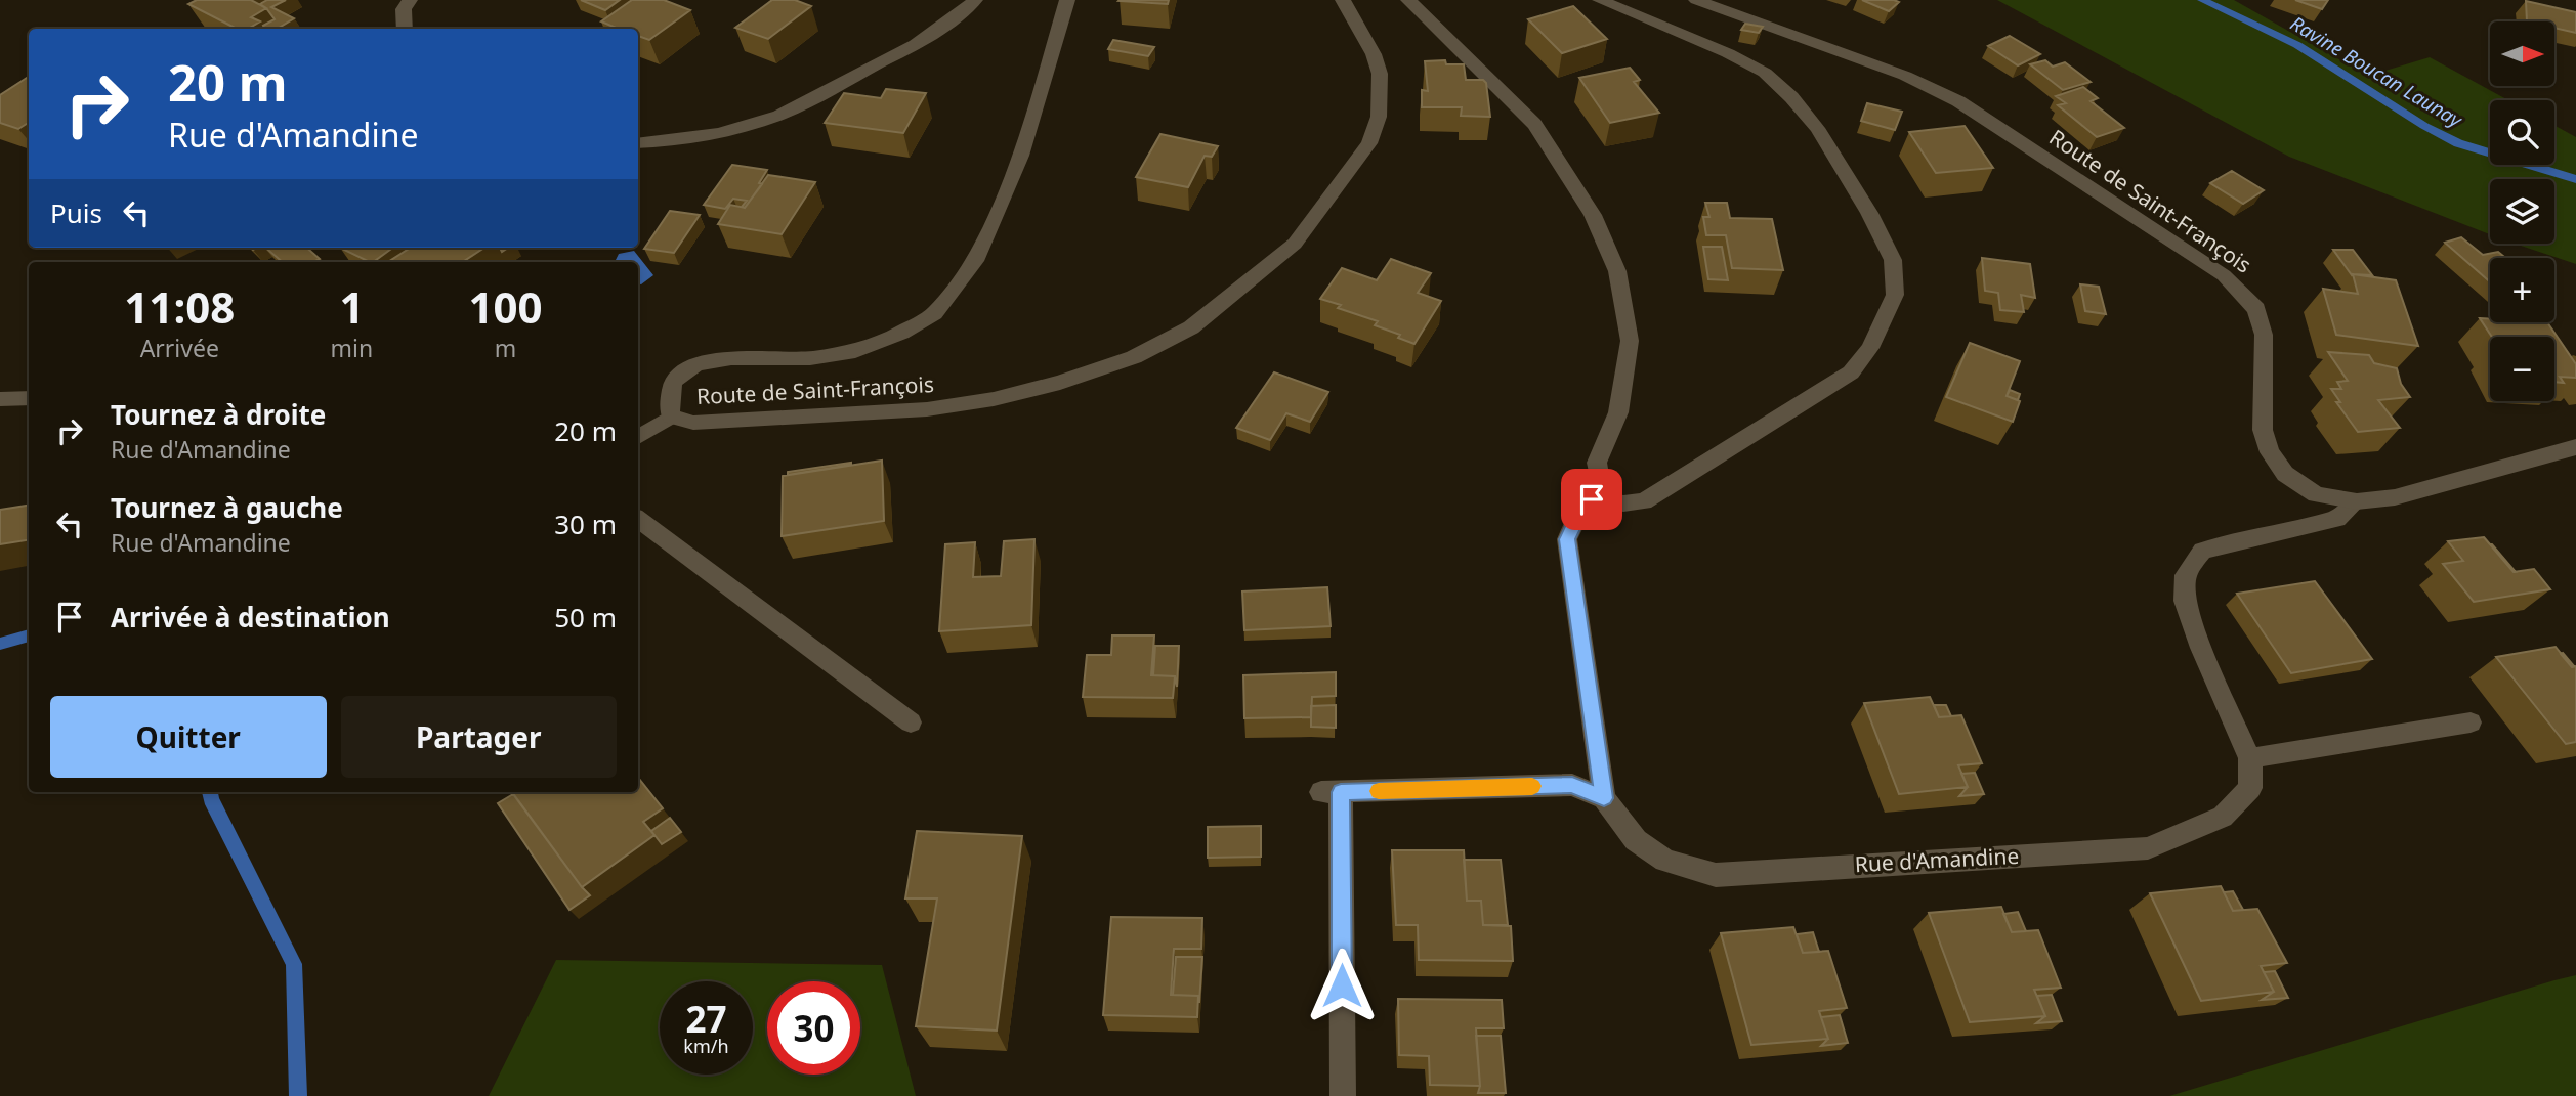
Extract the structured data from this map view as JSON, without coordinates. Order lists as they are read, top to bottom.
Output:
{
  "streets": {
    "main road": ["Route de Saint-François", "Rue d'Amandine"]
  },
  "water": ["Ravine Boucan Launay"],
  "north": "right",
  "page": {
    "map_buttons": ["+", "−"],
    "turn": ["20 m", "Rue d'Amandine"],
    "then": "Puis",
    "eta": [
      "11:08",
      "Arrivée",
      "1",
      "min",
      "100",
      "m"
    ],
    "list": [
      {
        "name": "Tournez à droite",
        "note": "Rue d'Amandine",
        "value": "20 m"
      },
      {
        "name": "Tournez à gauche",
        "note": "Rue d'Amandine",
        "value": "30 m"
      },
      {
        "name": "Arrivée à destination",
        "value": "50 m"
      }
    ],
    "buttons": ["Quitter", "Partager"],
    "speed": "27 km/h",
    "limit": "30"
  }
}
